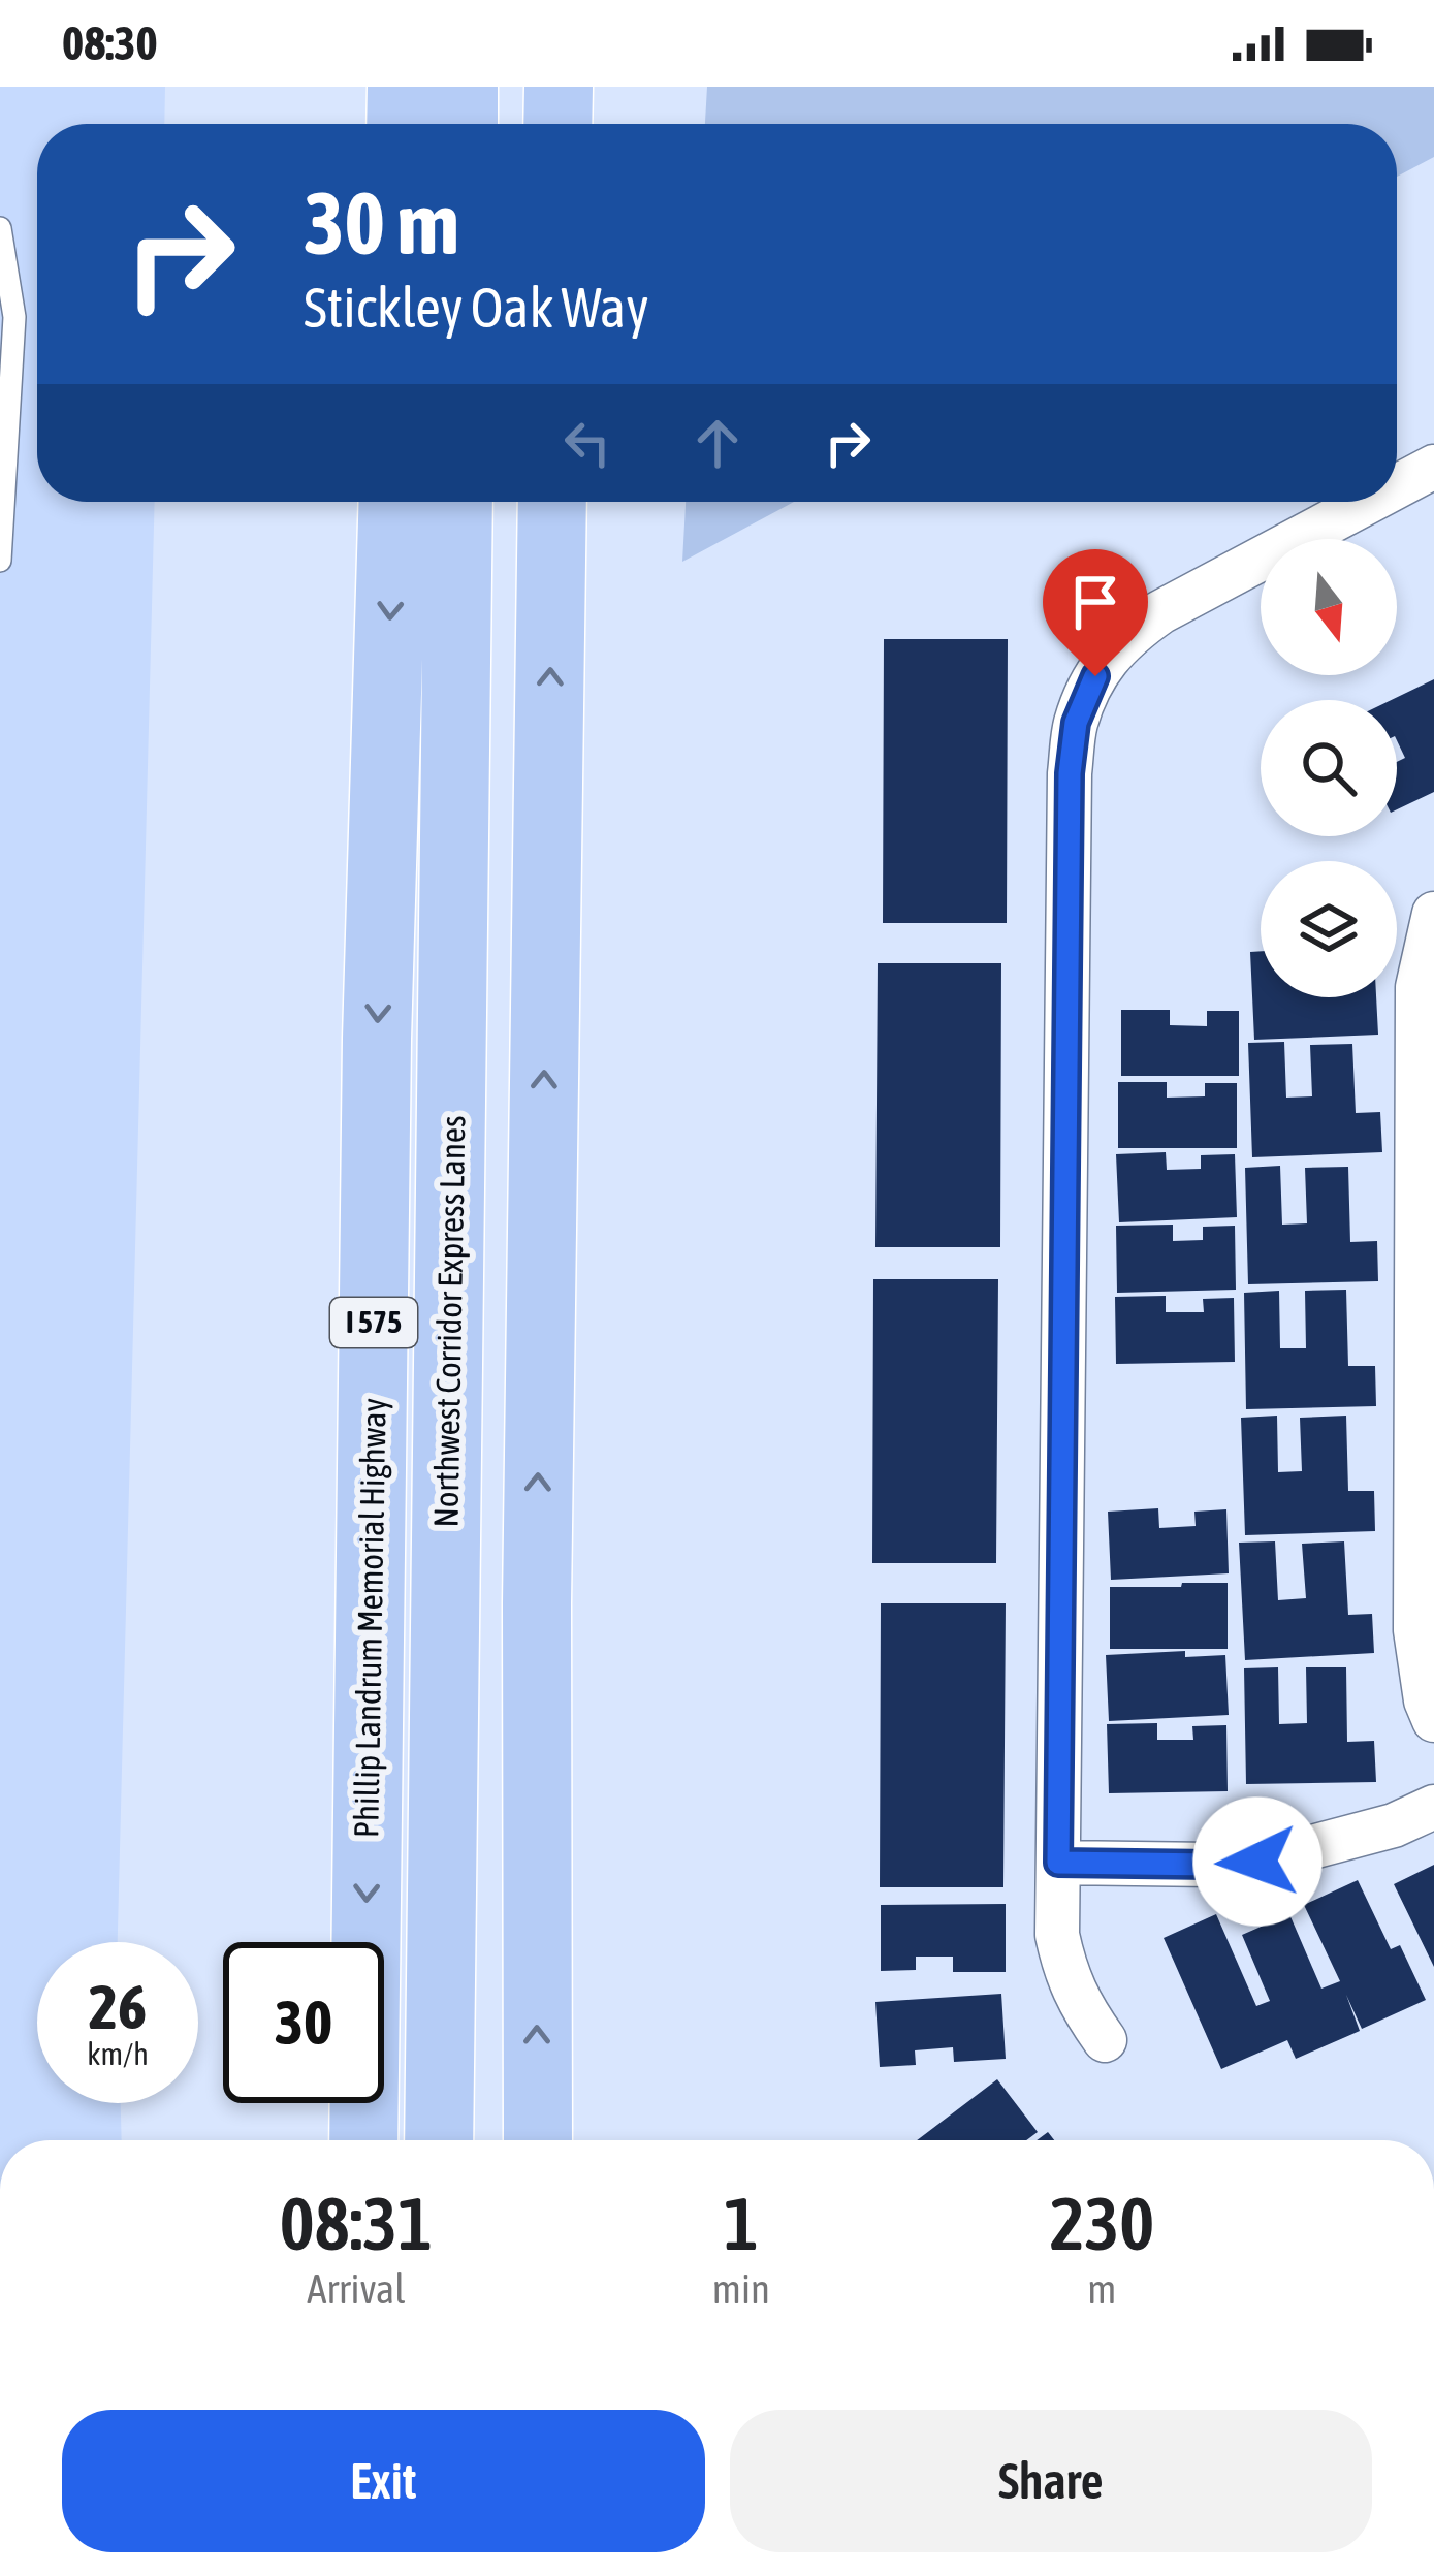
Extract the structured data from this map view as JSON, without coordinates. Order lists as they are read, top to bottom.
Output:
{
  "streets": {
    "highway": ["Northwest Corridor Express Lanes", "I 575", "Phillip Landrum Memorial Highway"]
  },
  "north": "bottom",
  "page": {
    "status": "08:30",
    "turn": ["30 m", "Stickley Oak Way"],
    "speed": "26 km/h",
    "limit": "30",
    "eta": [
      "08:31",
      "Arrival",
      "1",
      "min",
      "230",
      "m"
    ],
    "buttons": ["Exit", "Share"]
  }
}
